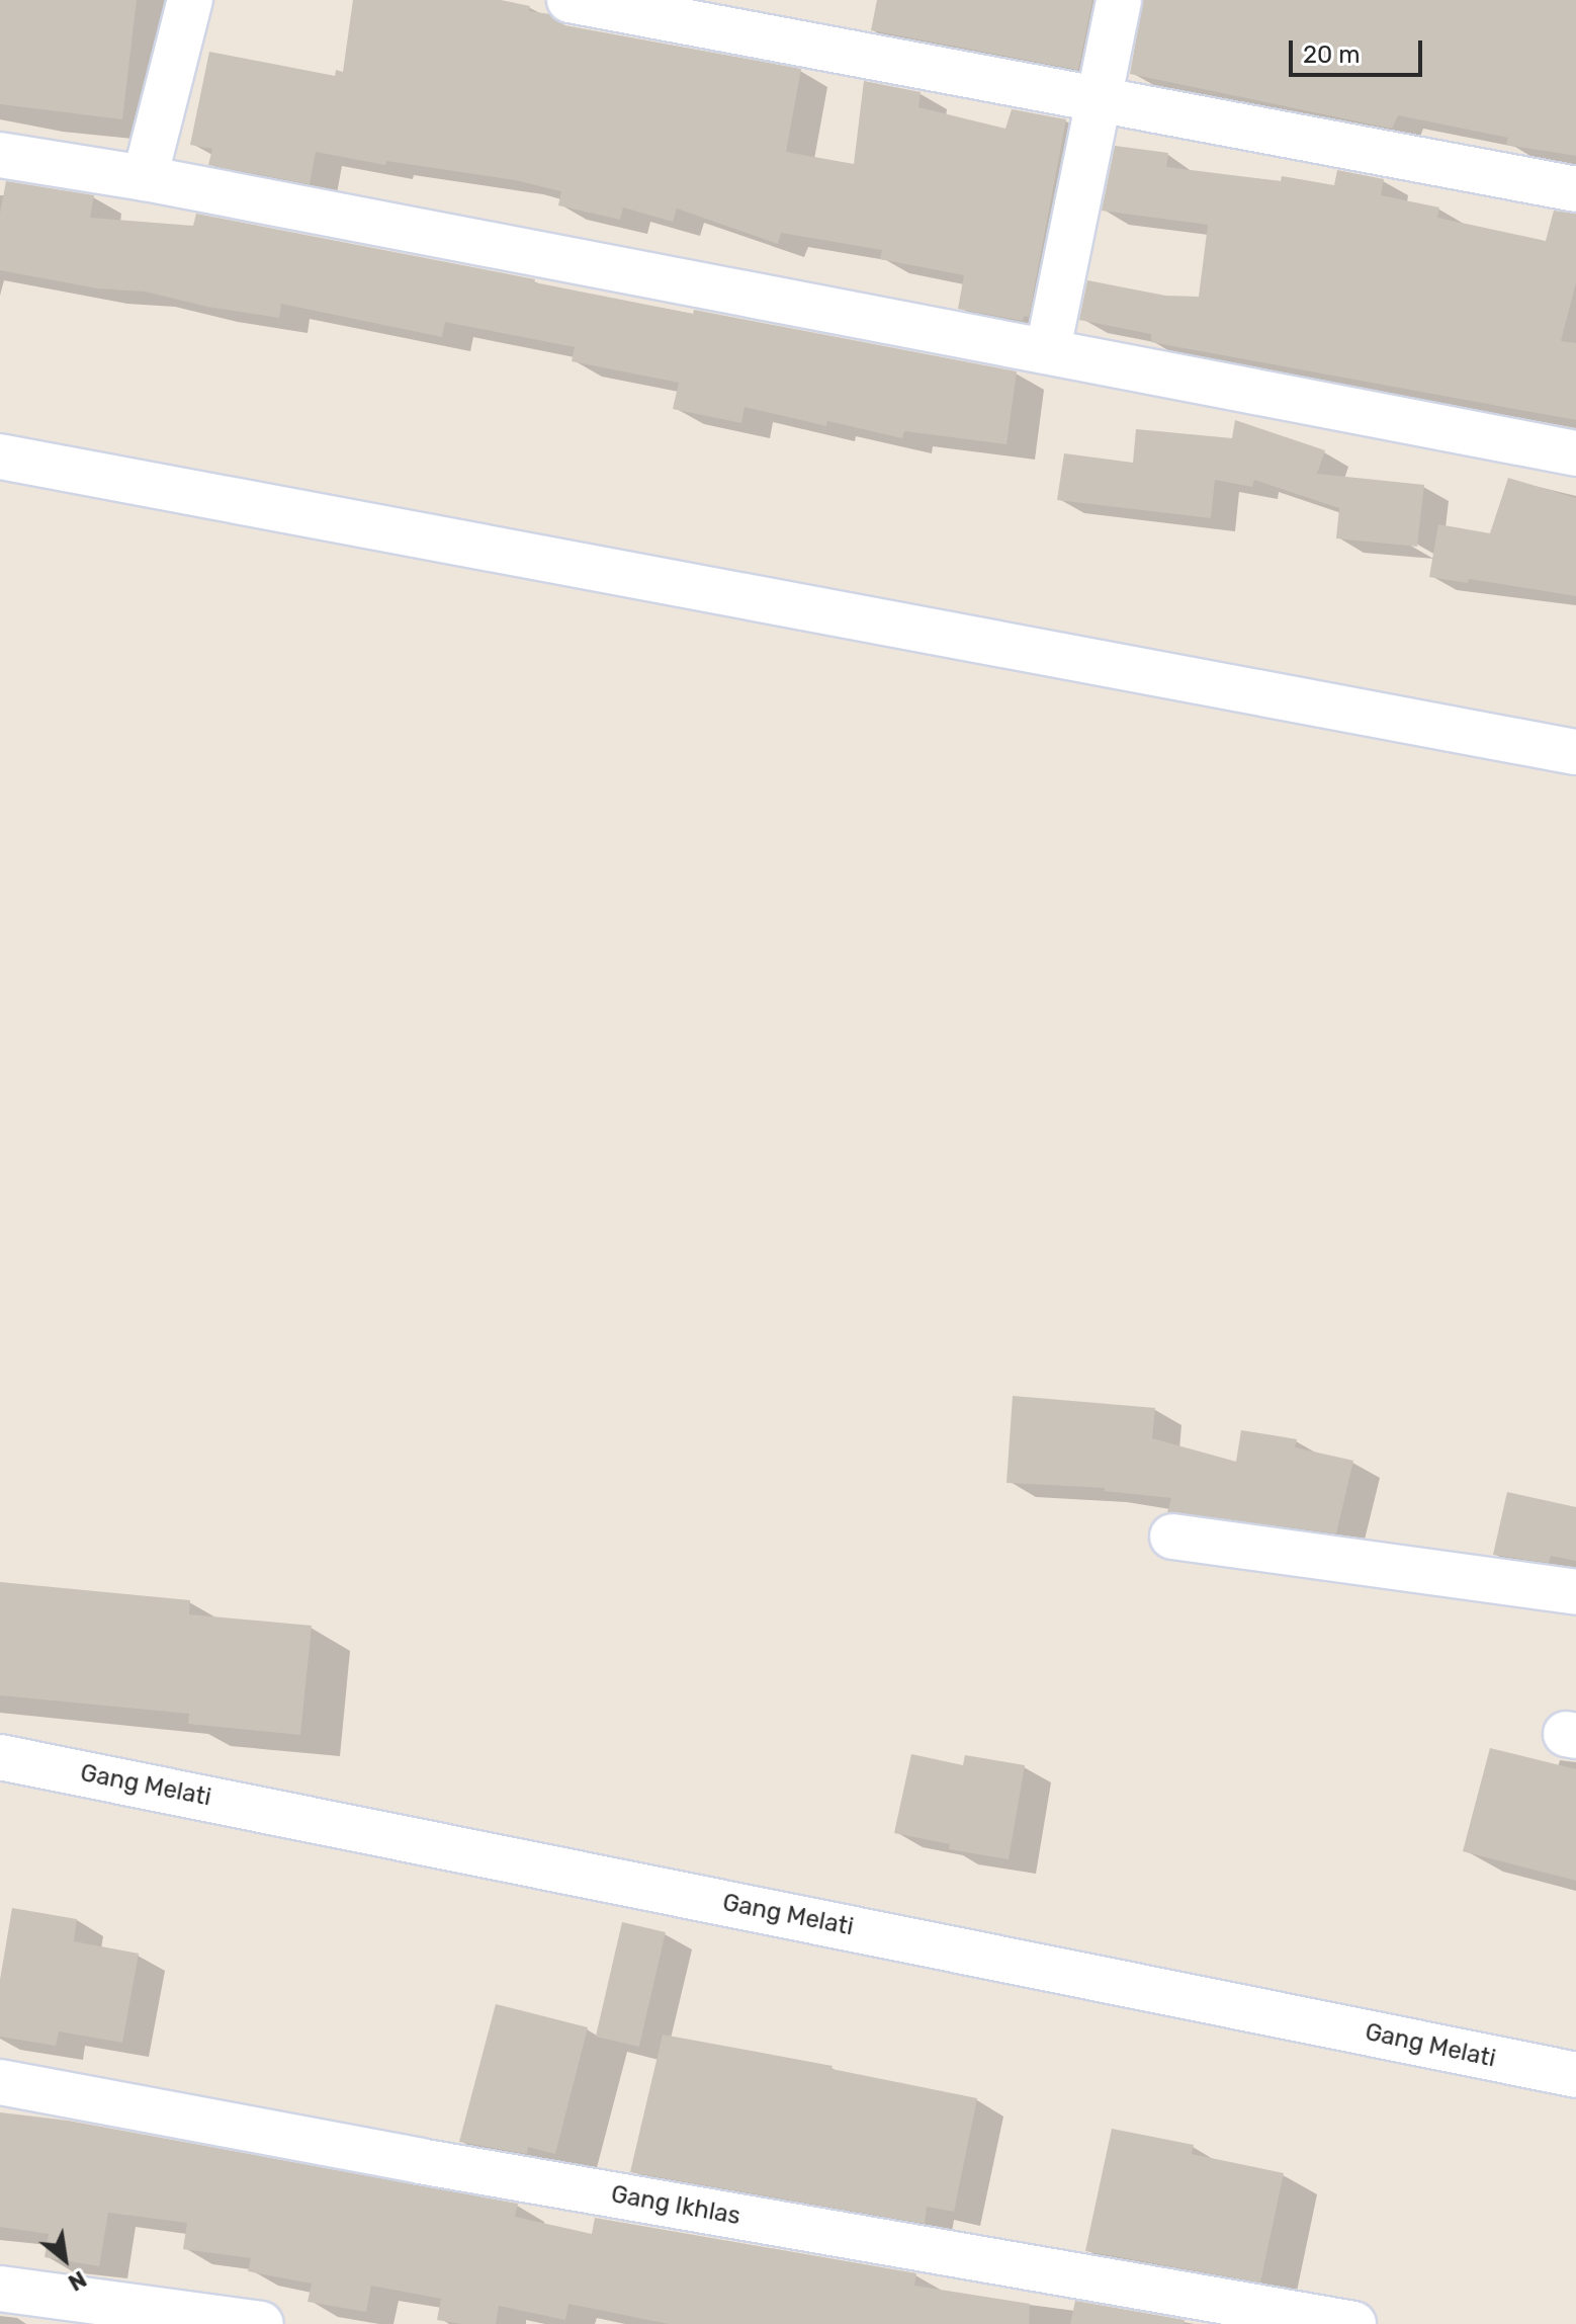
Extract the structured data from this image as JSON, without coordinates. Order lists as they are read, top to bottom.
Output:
{
  "streets": {
    "street": ["Gang Melati", "Gang Ikhlas"]
  },
  "scale_bar": "20 m",
  "north": "bottom right"
}
